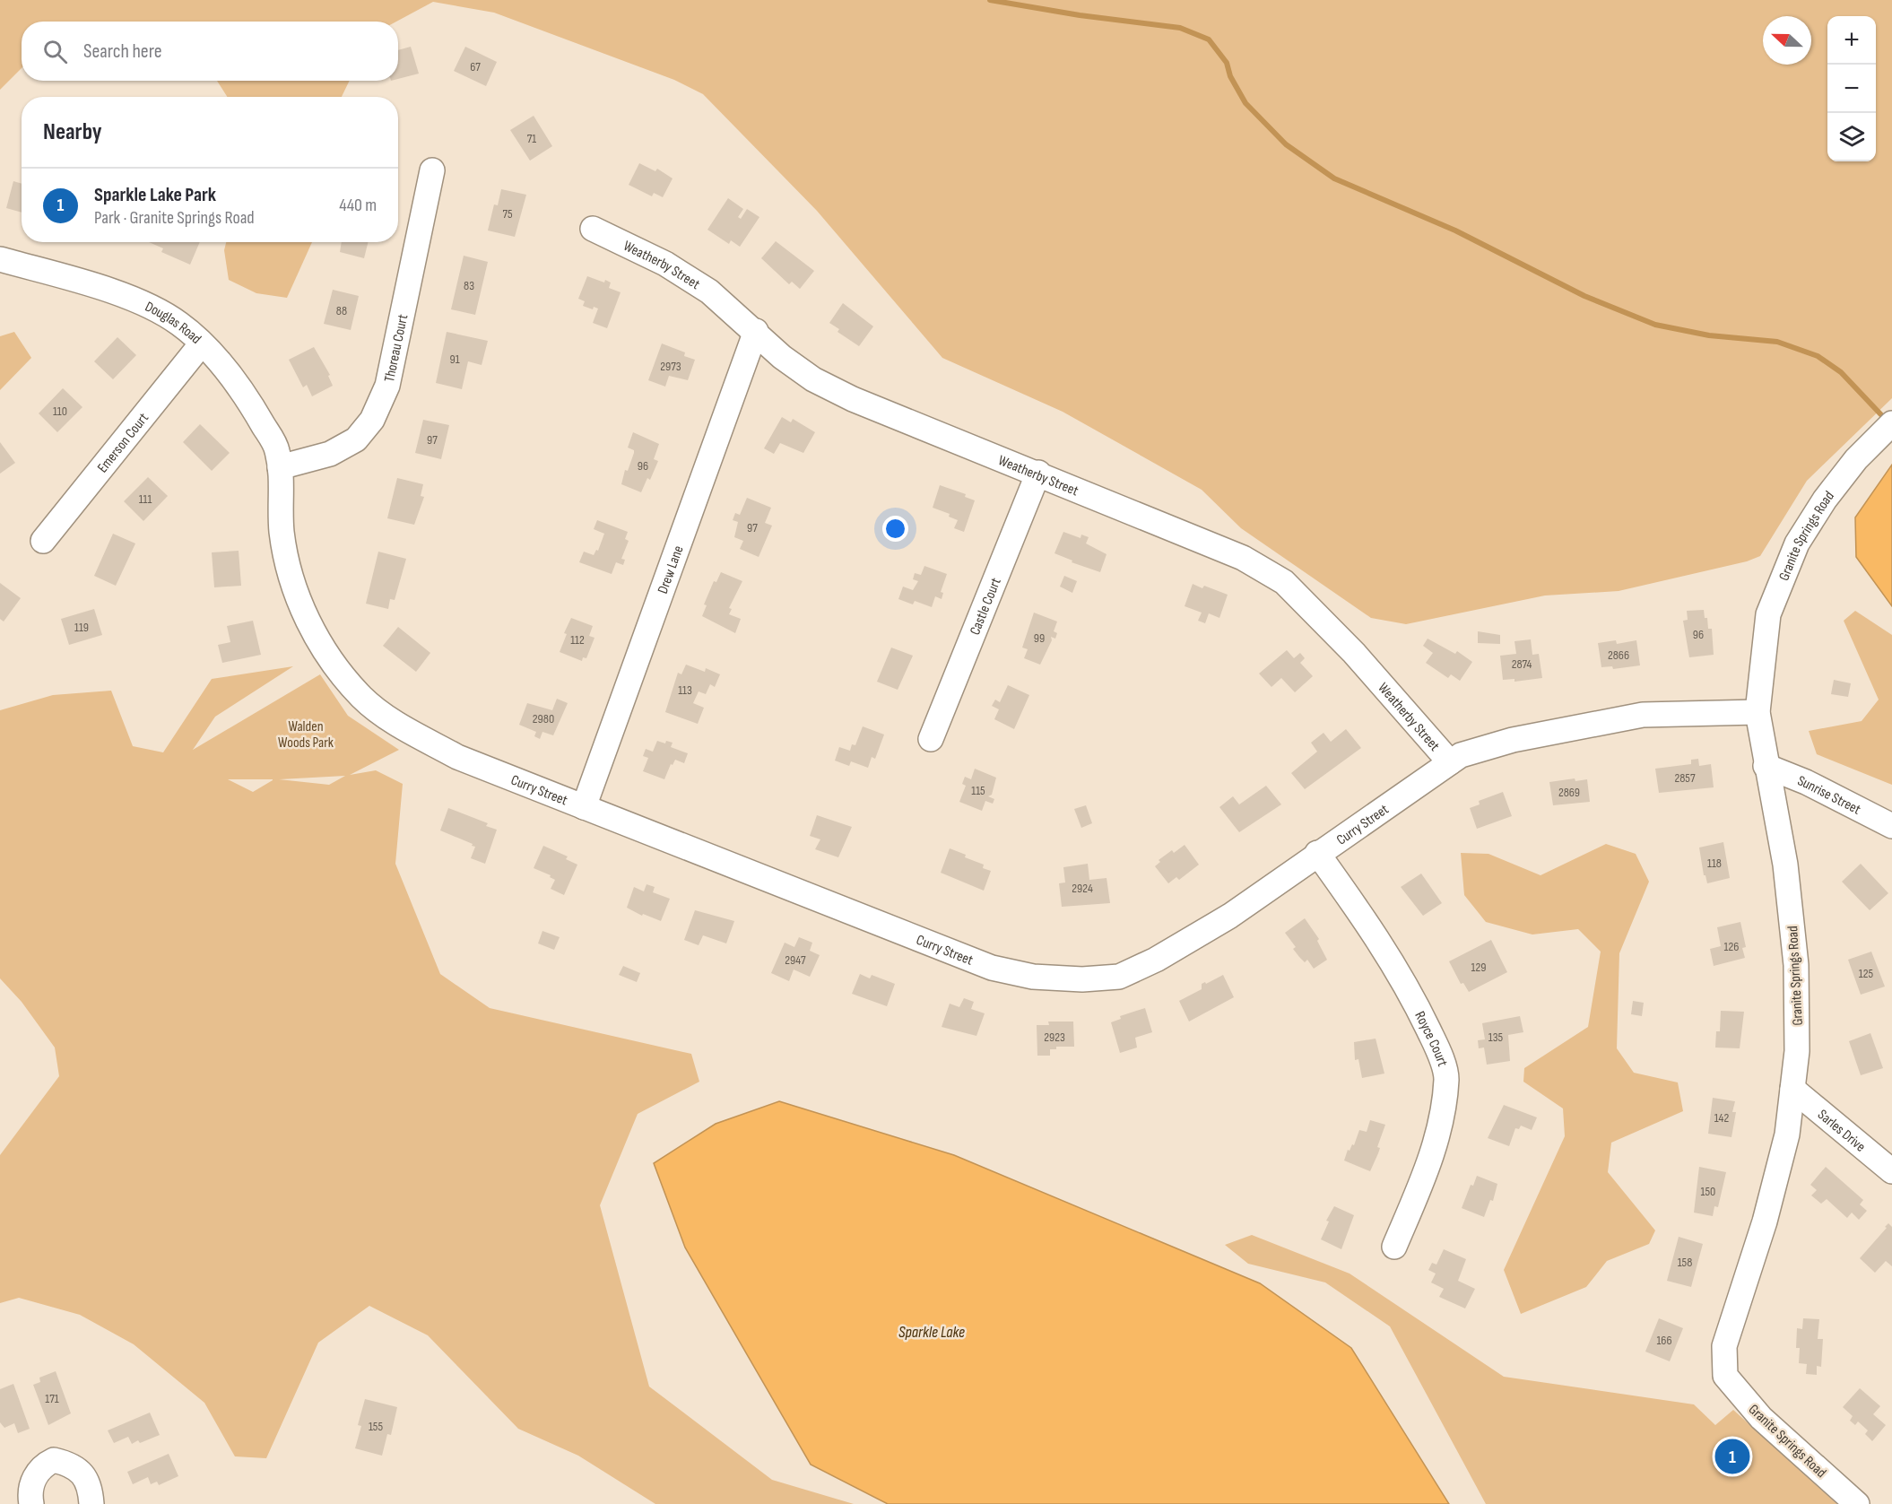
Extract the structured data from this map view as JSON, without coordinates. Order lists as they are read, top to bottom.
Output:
{
  "streets": {
    "street": [
      "Weatherby Street",
      "Douglas Road",
      "Thoreau Court",
      "Emerson Court",
      "Granite Springs Road",
      "Drew Lane",
      "Castle Court",
      "Curry Street",
      "Sunrise Street",
      "Royce Court",
      "Sarles Drive"
    ]
  },
  "crossings": [
    ["Weatherby Street", "Drew Lane"],
    ["Weatherby Street", "Castle Court"],
    ["Weatherby Street", "Curry Street"],
    ["Douglas Road", "Thoreau Court"],
    ["Douglas Road", "Emerson Court"],
    ["Douglas Road", "Curry Street"],
    ["Thoreau Court", "Curry Street"],
    ["Granite Springs Road", "Curry Street"],
    ["Granite Springs Road", "Sunrise Street"],
    ["Granite Springs Road", "Sarles Drive"],
    ["Drew Lane", "Curry Street"],
    ["Curry Street", "Royce Court"]
  ],
  "water": ["Sparkle Lake"],
  "parks": ["Walden Woods Park"],
  "house_numbers": [
    "67",
    "71",
    "75",
    "83",
    "88",
    "91",
    "2973",
    "110",
    "97",
    "96",
    "111",
    "97",
    "119",
    "96",
    "99",
    "112",
    "2866",
    "2874",
    "113",
    "2980",
    "2857",
    "115",
    "2869",
    "118",
    "2924",
    "126",
    "2947",
    "129",
    "125",
    "2923",
    "135",
    "142",
    "150",
    "158",
    "166",
    "171",
    "155"
  ],
  "north": "left",
  "page": {
    "map_buttons": ["+", "−"],
    "search": "Search here",
    "heading": "Nearby",
    "list": [
      {
        "mark": "1",
        "name": "Sparkle Lake Park",
        "note": "Park · Granite Springs Road",
        "value": "440 m"
      }
    ],
    "pins": "1"
  }
}
